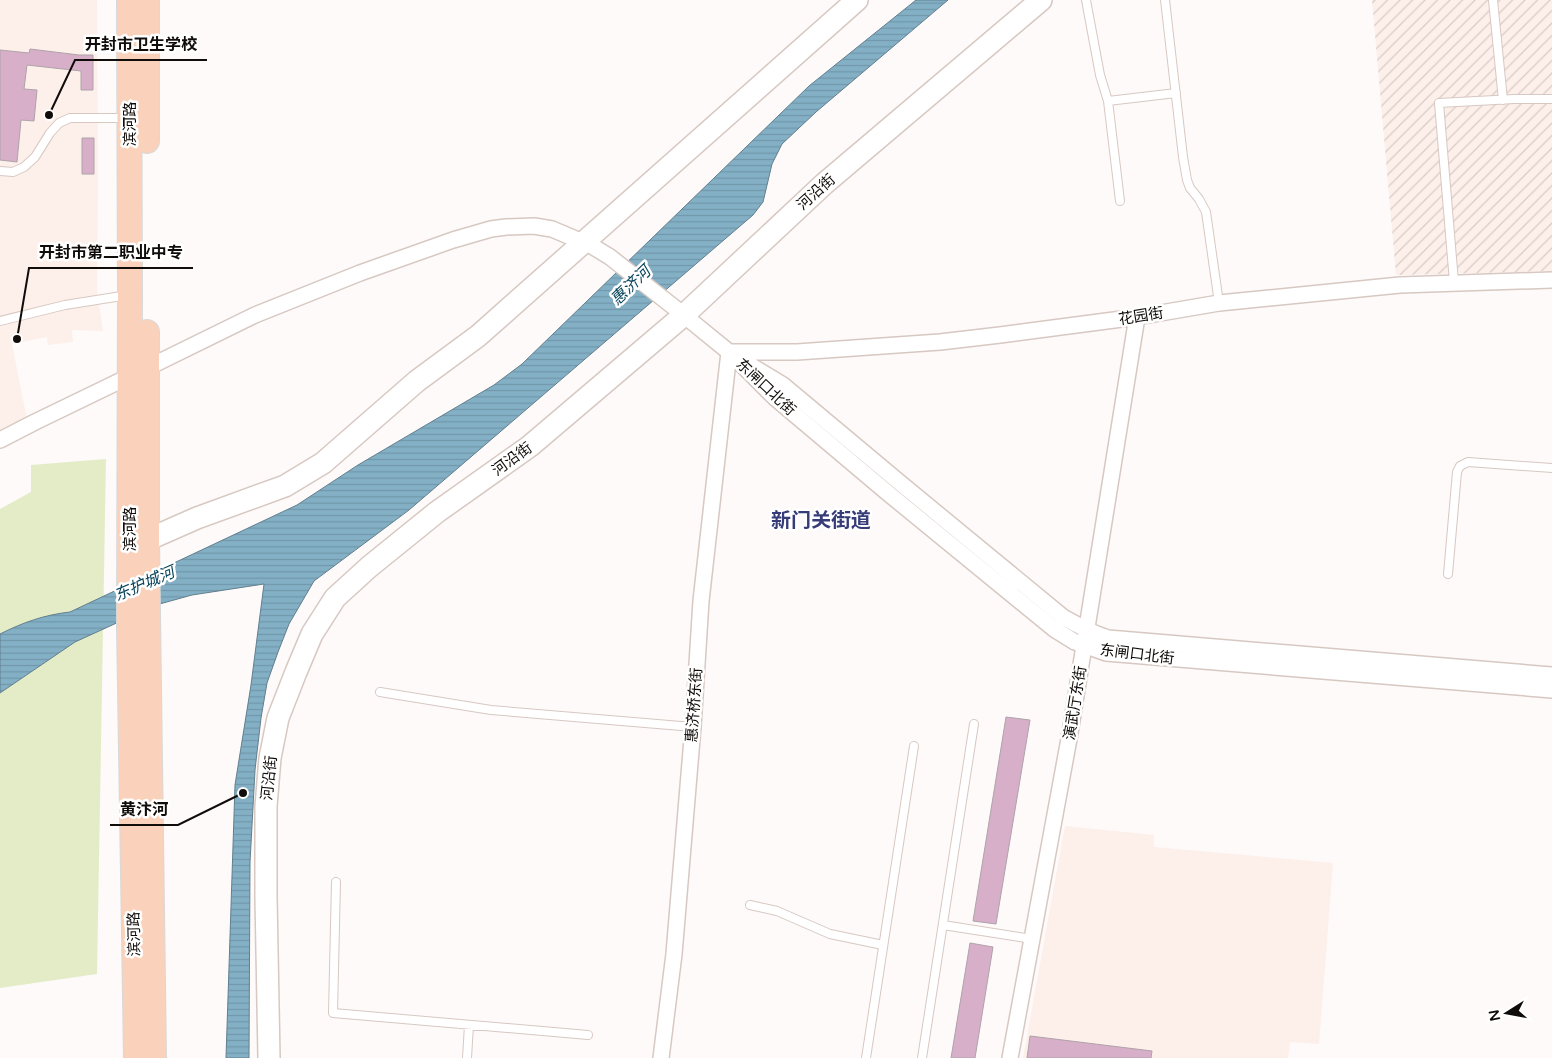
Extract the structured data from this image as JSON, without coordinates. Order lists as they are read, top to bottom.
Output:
{
  "streets": {
    "main road": ["滨河路"],
    "street": [
      "河沿街",
      "花园街",
      "东闸口北街",
      "演武厅东街",
      "惠济桥东街"
    ]
  },
  "crossings": [
    ["花园街", "东闸口北街"],
    ["花园街", "演武厅东街"],
    ["花园街", "惠济桥东街"],
    ["东闸口北街", "演武厅东街"],
    ["东闸口北街", "惠济桥东街"]
  ],
  "districts": ["新门关街道"],
  "water": ["惠济河", "东护城河"],
  "places": ["开封市卫生学校", "开封市第二职业中专", "黄汴河"],
  "north": "left"
}
